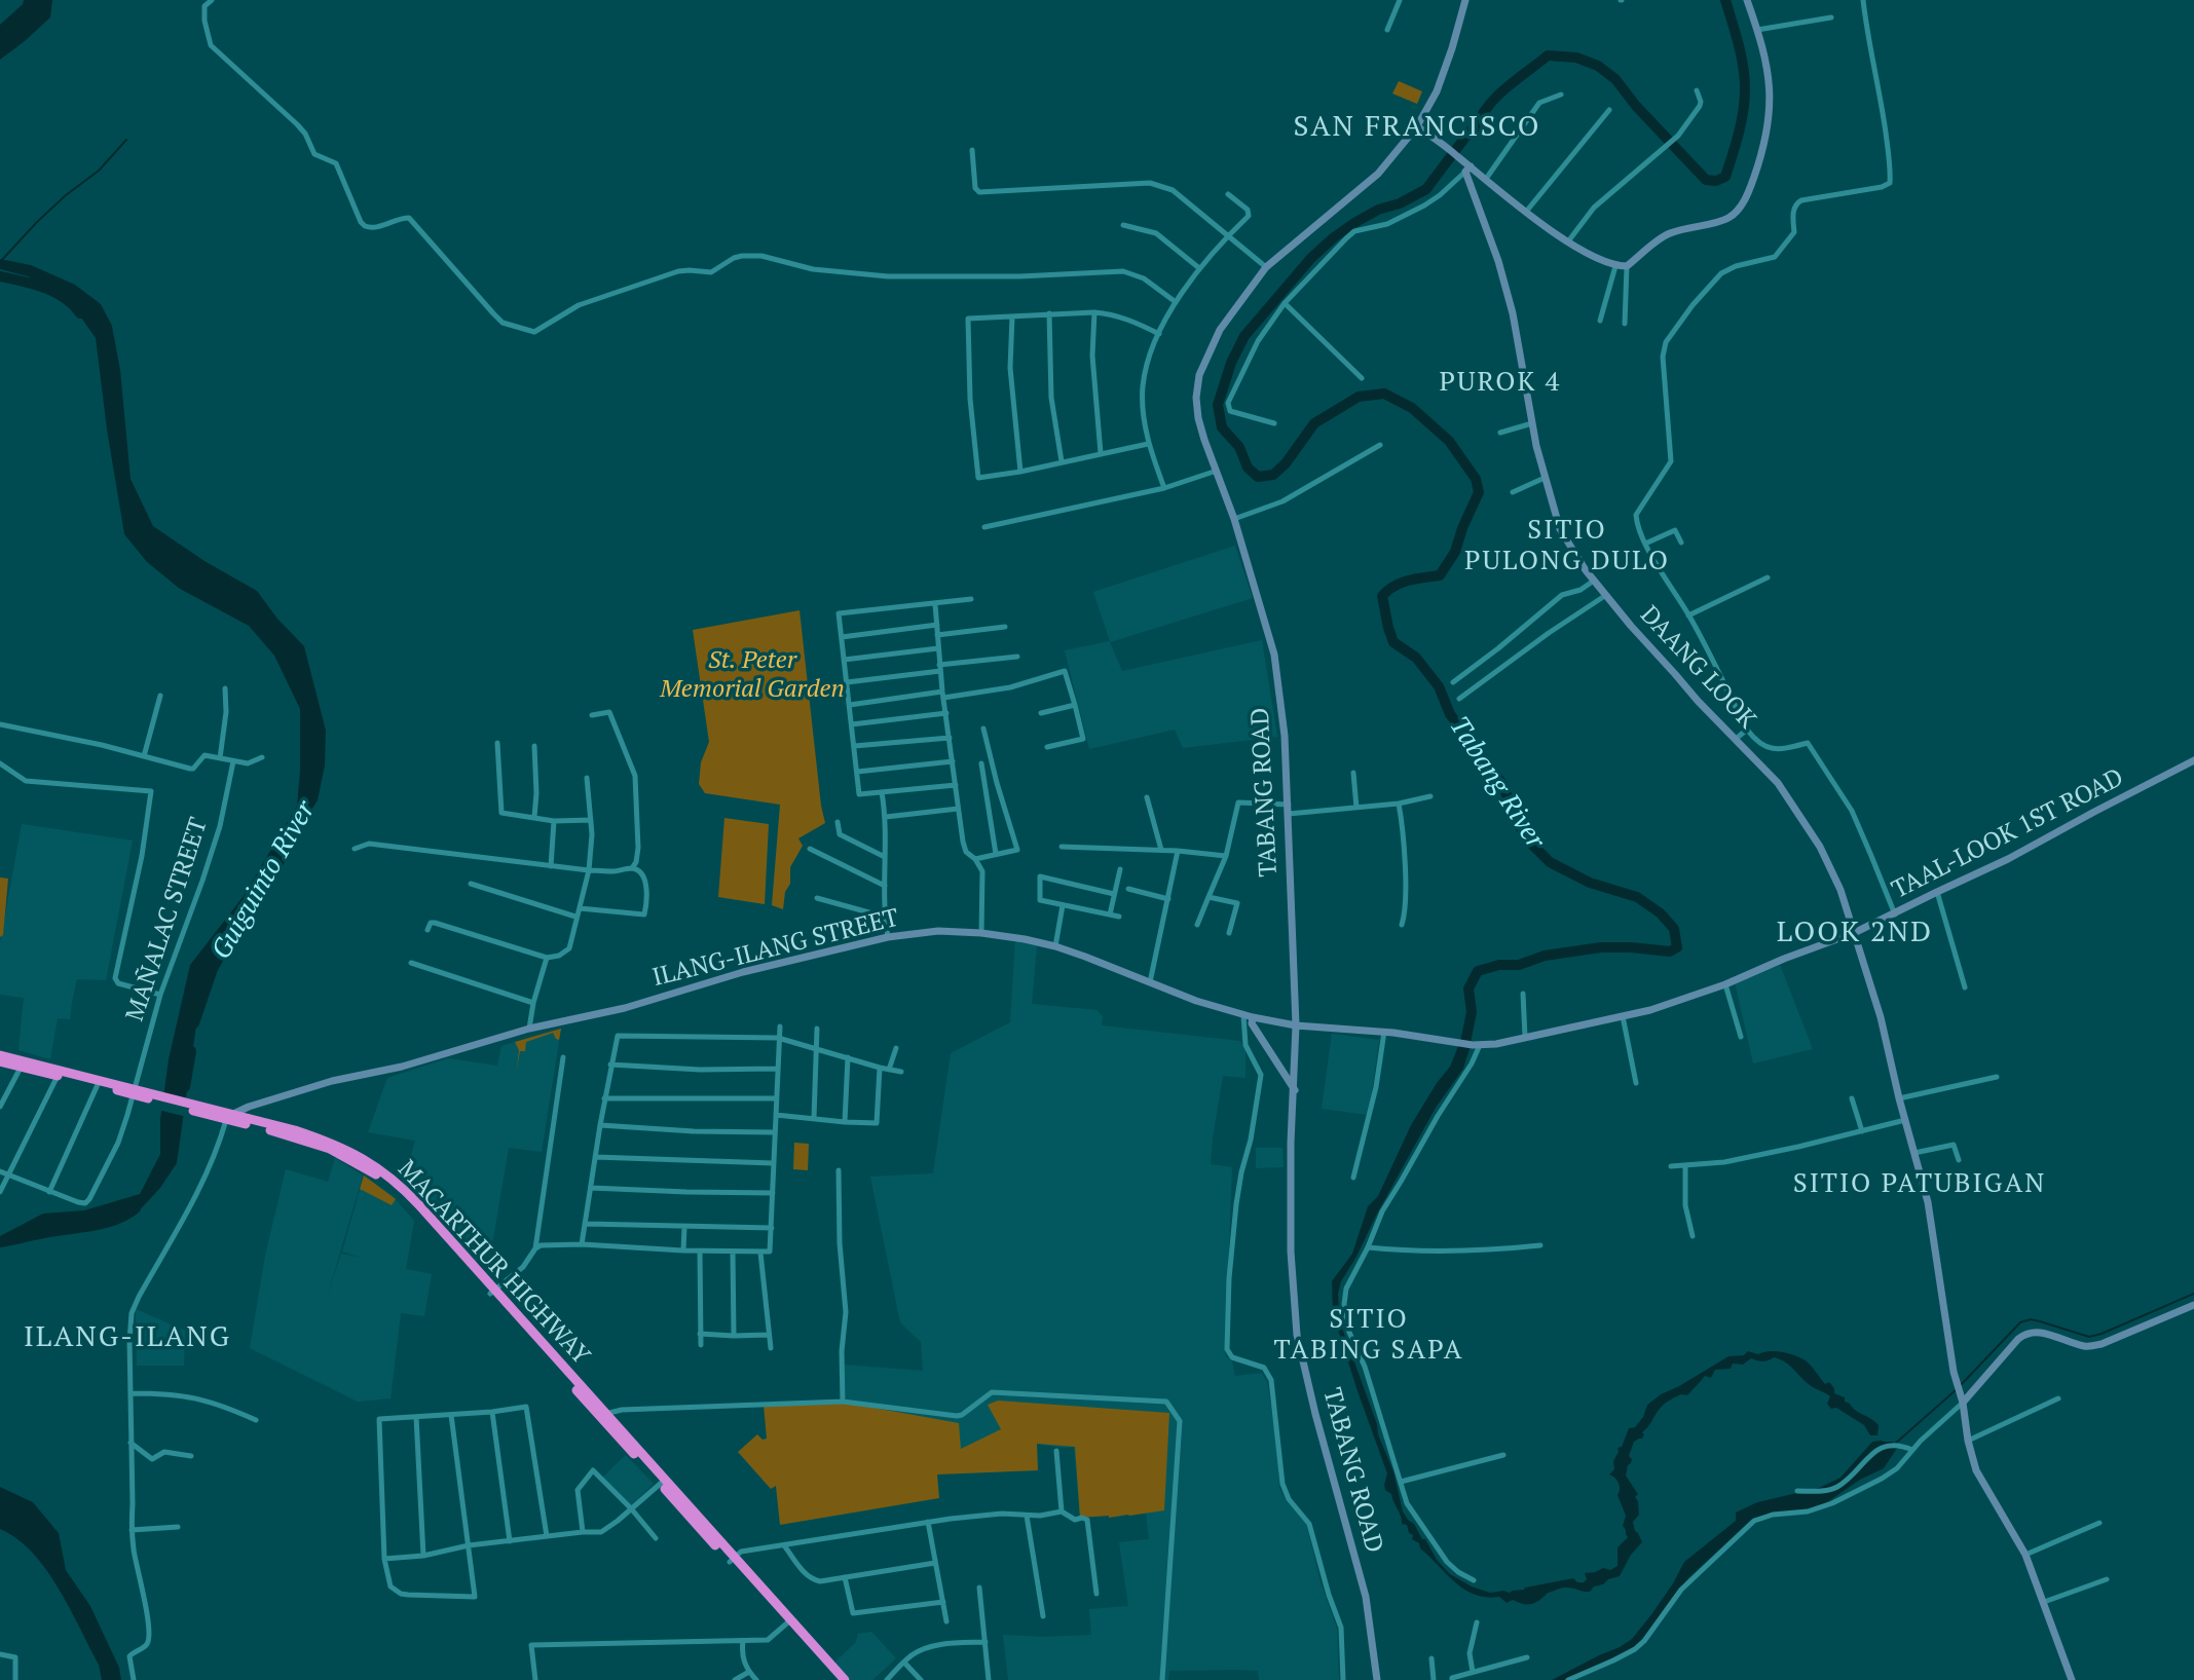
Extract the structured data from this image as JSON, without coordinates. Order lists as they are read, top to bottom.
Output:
{
  "streets": {
    "highway": ["MACARTHUR HIGHWAY"],
    "street": [
      "DAANG LOOK",
      "TABANG ROAD",
      "TAAL-LOOK 1ST ROAD",
      "MAÑALAC STREET",
      "ILANG-ILANG STREET"
    ]
  },
  "crossings": [
    ["DAANG LOOK", "TAAL-LOOK 1ST ROAD"],
    ["TABANG ROAD", "TAAL-LOOK 1ST ROAD"],
    ["TAAL-LOOK 1ST ROAD", "ILANG-ILANG STREET"],
    ["MAÑALAC STREET", "MACARTHUR HIGHWAY"],
    ["ILANG-ILANG STREET", "MACARTHUR HIGHWAY"]
  ],
  "districts": [
    "SAN FRANCISCO",
    "PUROK 4",
    "SITIO PULONG DULO",
    "LOOK 2ND",
    "SITIO PATUBIGAN",
    "SITIO TABING SAPA",
    "ILANG-ILANG"
  ],
  "water": ["Tabang River", "Guiguinto River"],
  "parks": ["St. Peter Memorial Garden"]
}
